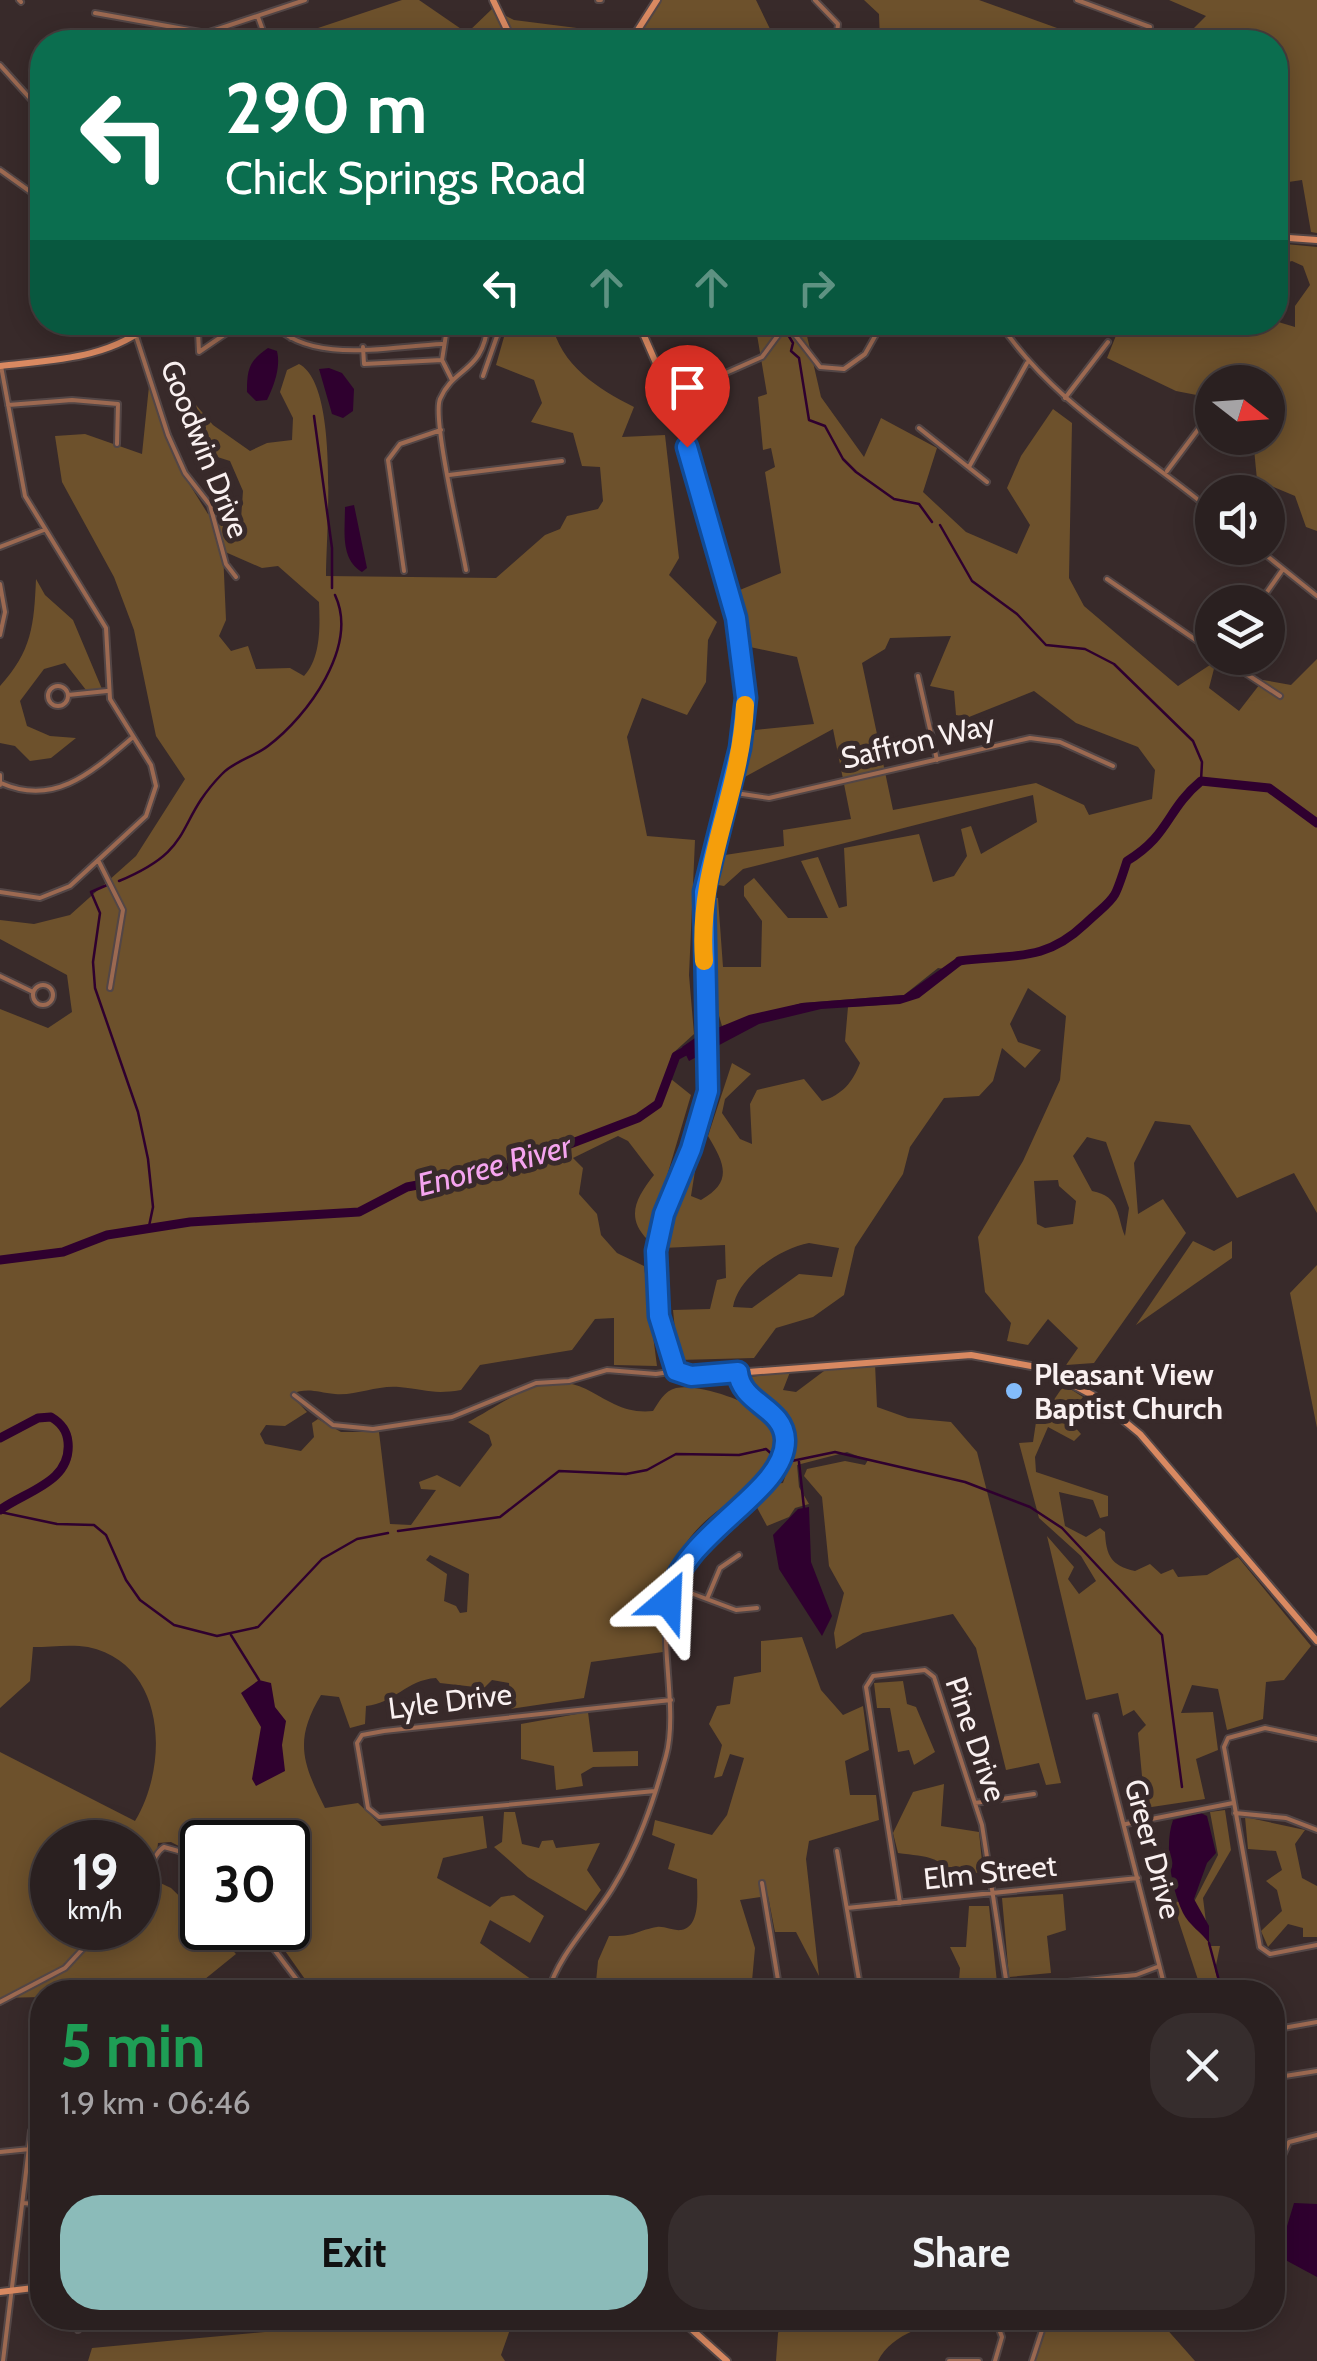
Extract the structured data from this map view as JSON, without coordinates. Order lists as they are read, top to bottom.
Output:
{
  "streets": {
    "street": [
      "Goodwin Drive",
      "Saffron Way",
      "Lyle Drive",
      "Pine Drive",
      "Greer Drive",
      "Elm Street"
    ]
  },
  "crossings": [
    ["Pine Drive", "Greer Drive"],
    ["Pine Drive", "Elm Street"],
    ["Greer Drive", "Elm Street"]
  ],
  "water": ["Enoree River"],
  "places": ["Pleasant View Baptist Church"],
  "north": "right",
  "page": {
    "turn": ["290 m", "Chick Springs Road"],
    "speed": "19 km/h",
    "limit": "30",
    "heading": ["5 min", "1.9 km · 06:46"],
    "buttons": ["Exit", "Share"]
  }
}
